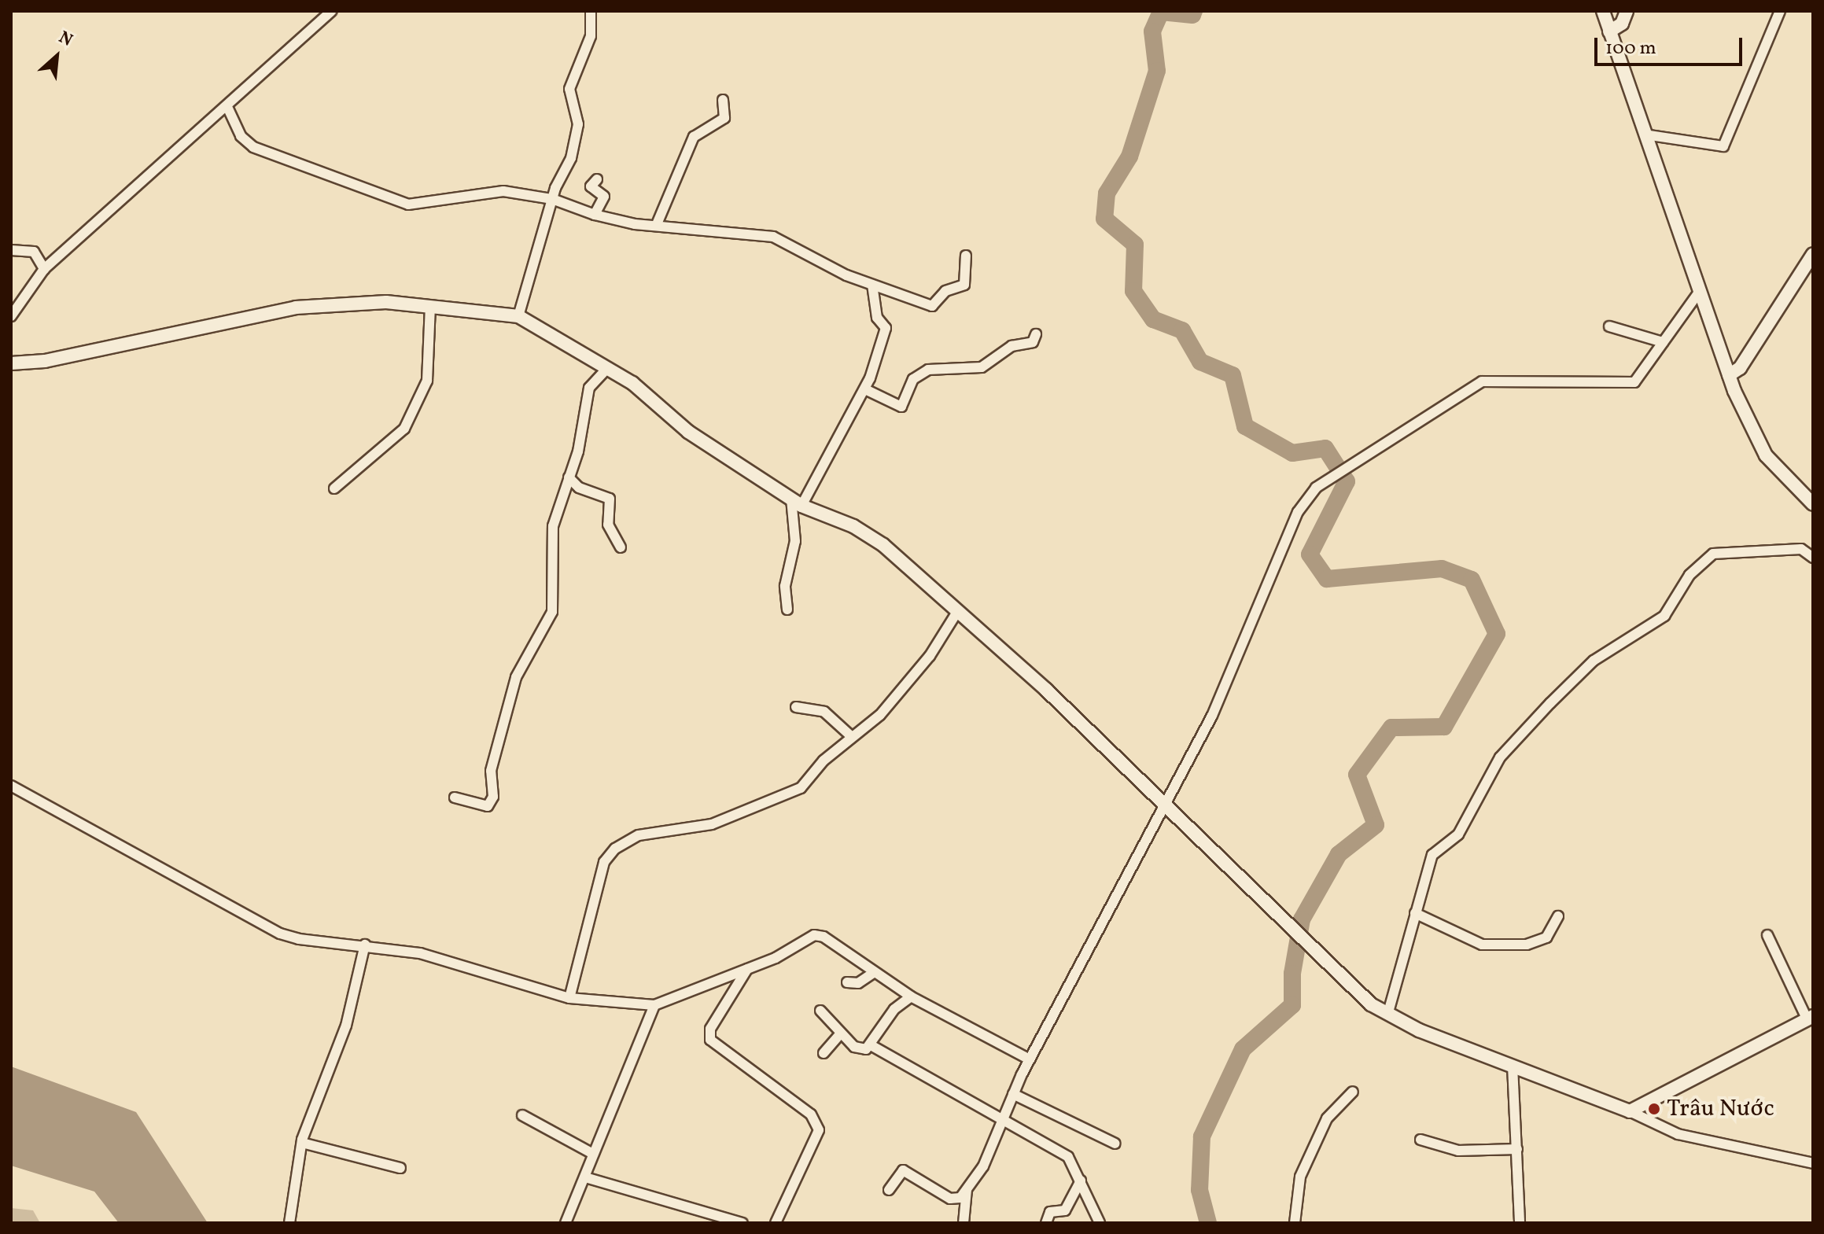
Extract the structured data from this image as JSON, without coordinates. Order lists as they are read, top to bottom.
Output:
{
  "places": ["Trâu Nước"],
  "scale_bar": "100 m",
  "north": "top right"
}
